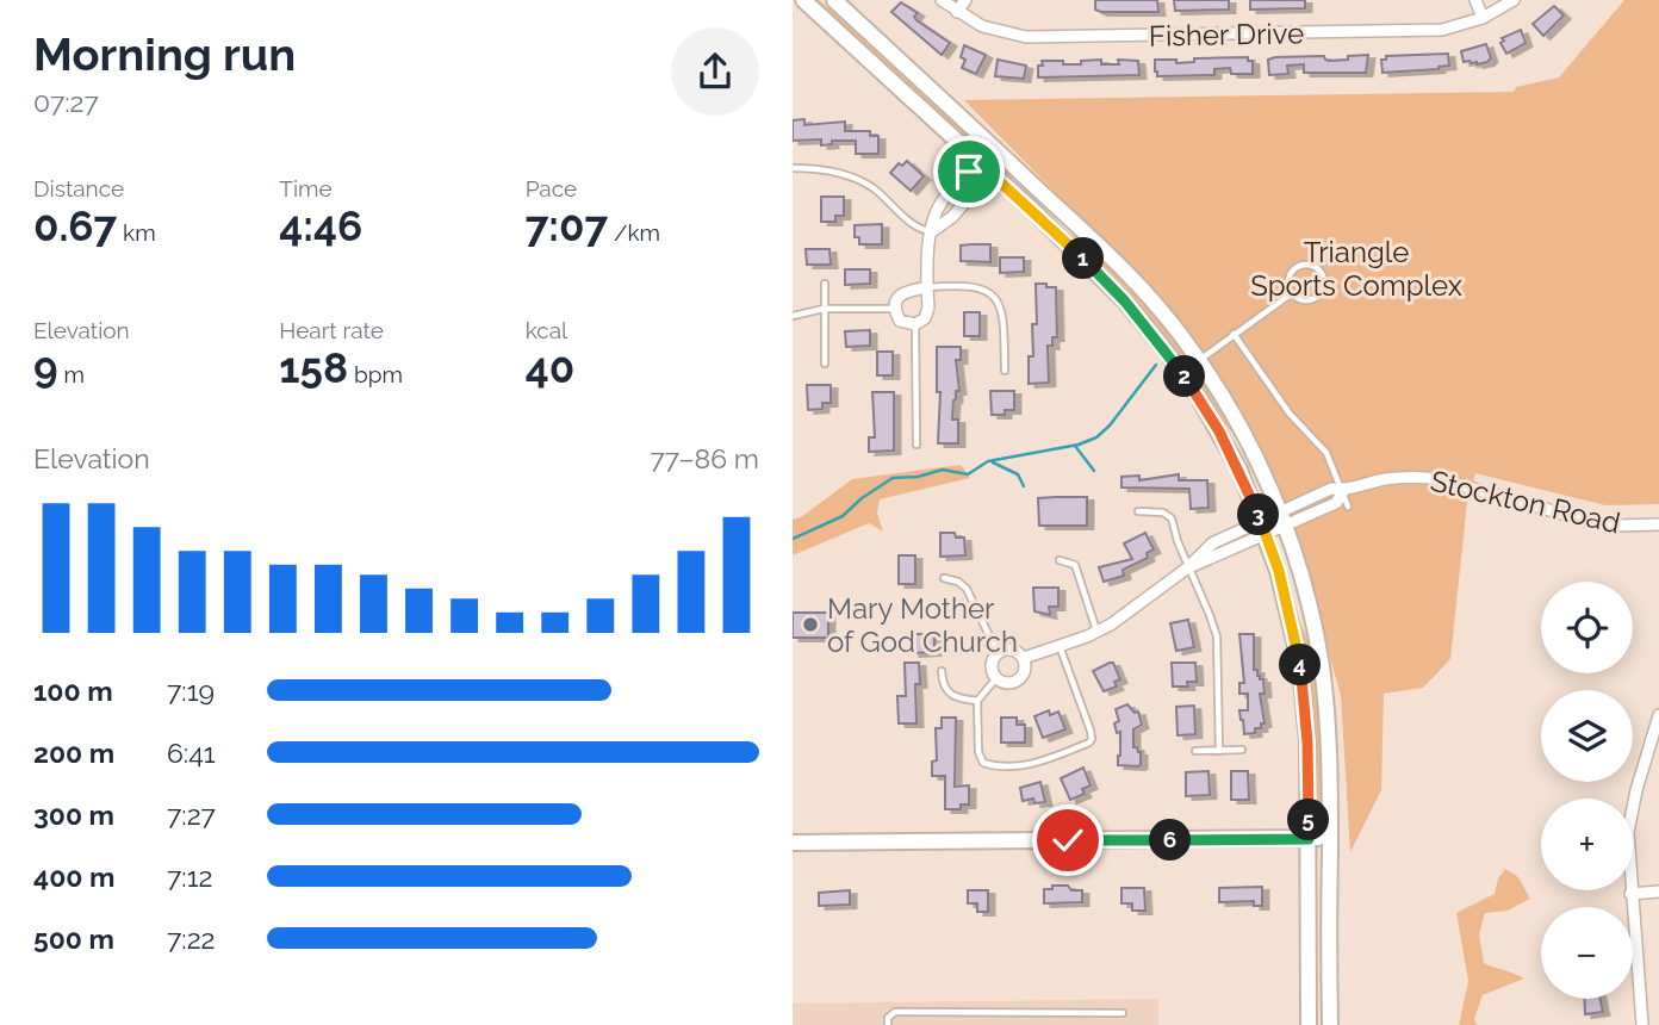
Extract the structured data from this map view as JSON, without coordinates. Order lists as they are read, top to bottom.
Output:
{
  "streets": {
    "street": ["Fisher Drive", "Stockton Road"]
  },
  "parks": ["Triangle Sports Complex"],
  "places": ["Mary Mother of God Church"],
  "page": {
    "heading": ["Morning run", "07:27"],
    "stats": [
      ["Distance", "0.67 km"],
      ["Time", "4:46"],
      ["Pace", "7:07 /km"],
      ["Elevation", "9 m"],
      ["Heart rate", "158 bpm"],
      ["kcal", "40"]
    ],
    "pins": [
      "1",
      "2",
      "3",
      "4",
      "5",
      "6"
    ],
    "chart": ["Elevation", "77–86 m"],
    "map_buttons": ["+", "−"],
    "list": [
      {
        "name": "100 m",
        "note": "7:19"
      },
      {
        "name": "200 m",
        "note": "6:41"
      },
      {
        "name": "300 m",
        "note": "7:27"
      },
      {
        "name": "400 m",
        "note": "7:12"
      },
      {
        "name": "500 m",
        "note": "7:22"
      }
    ]
  }
}
